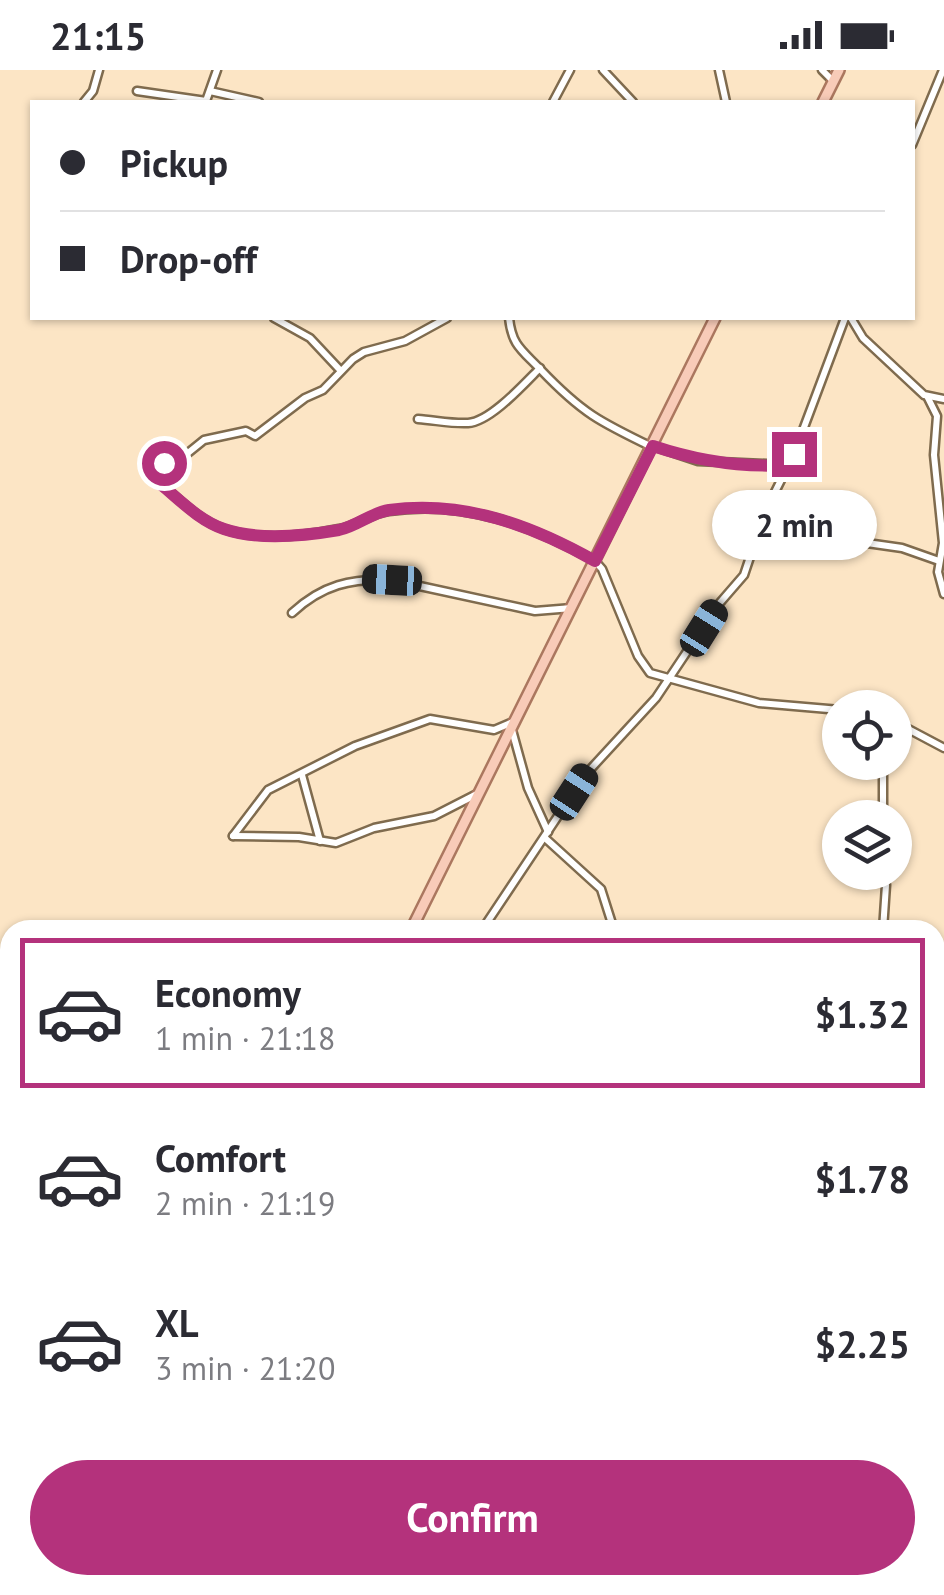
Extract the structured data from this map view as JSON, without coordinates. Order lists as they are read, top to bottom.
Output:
{
  "page": {
    "status": "21:15",
    "banner": ["Pickup", "Drop-off"],
    "bubble": "2 min",
    "list": [
      {
        "name": "Economy",
        "note": "1 min · 21:18",
        "value": "$1.32"
      },
      {
        "name": "Comfort",
        "note": "2 min · 21:19",
        "value": "$1.78"
      },
      {
        "name": "XL",
        "note": "3 min · 21:20",
        "value": "$2.25"
      }
    ],
    "buttons": "Confirm"
  }
}
